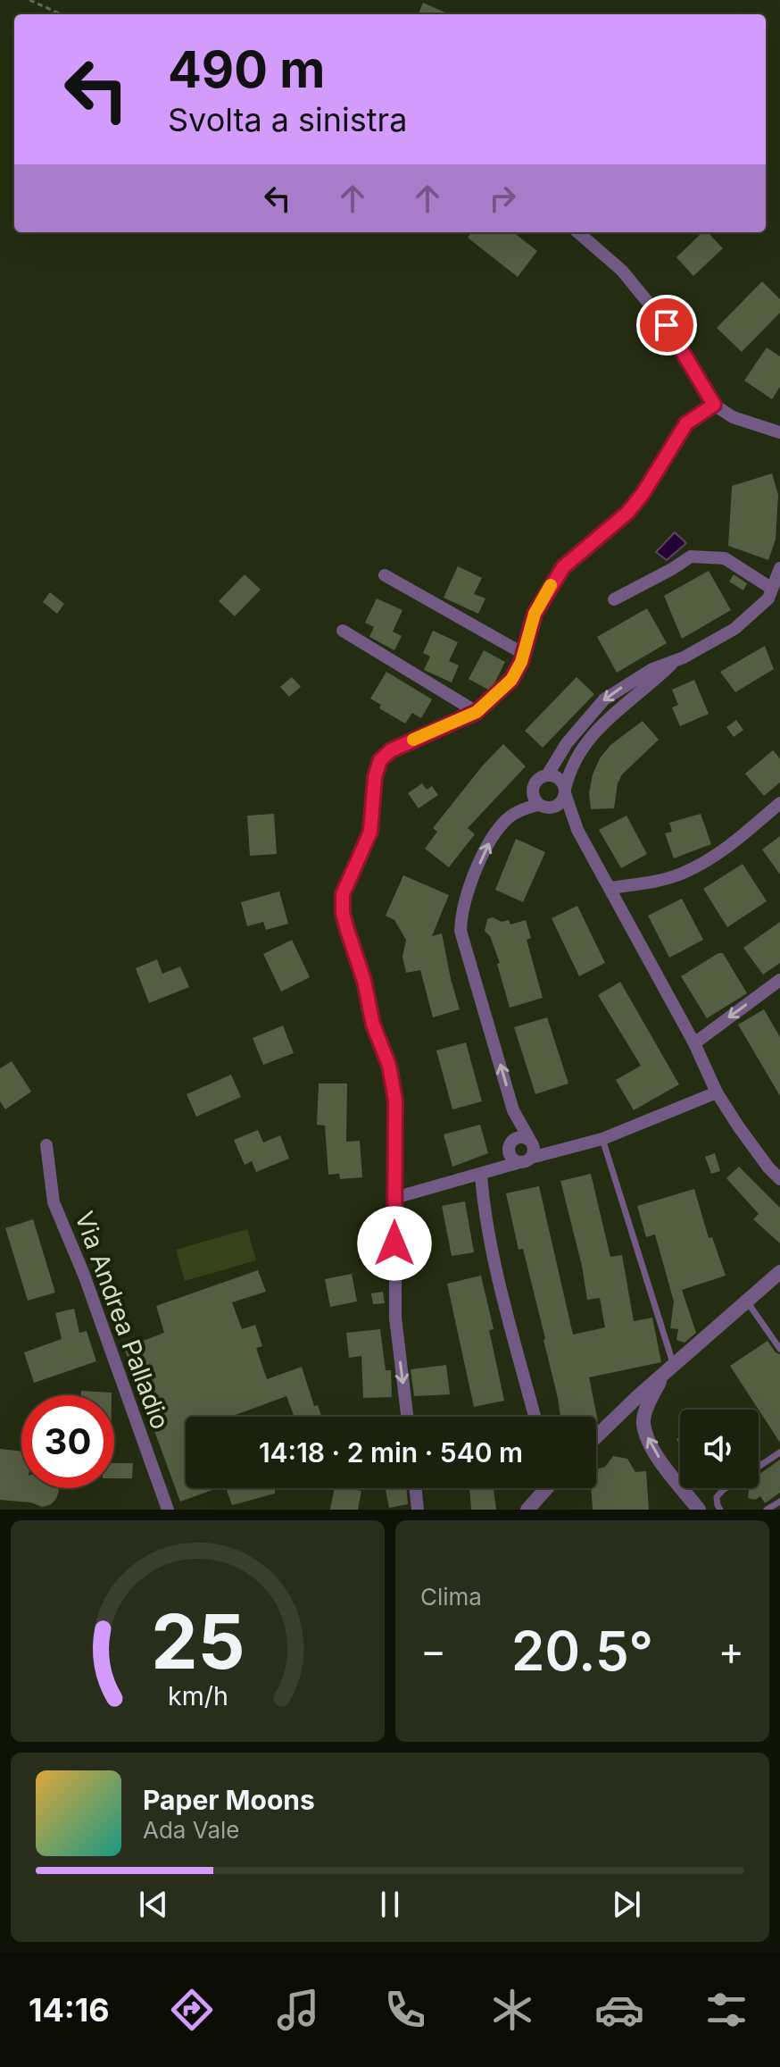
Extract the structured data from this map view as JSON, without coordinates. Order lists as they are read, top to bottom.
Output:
{
  "streets": {
    "street": ["Via Andrea Palladio"]
  },
  "page": {
    "turn": ["490 m", "Svolta a sinistra"],
    "limit": "30",
    "trip": "14:18 · 2 min · 540 m",
    "tile": "Clima",
    "heat": ["−", "20.5°", "+"],
    "song": ["Paper Moons", "Ada Vale"],
    "tabs": "14:16",
    "gauge": ["25", "km/h"]
  }
}
